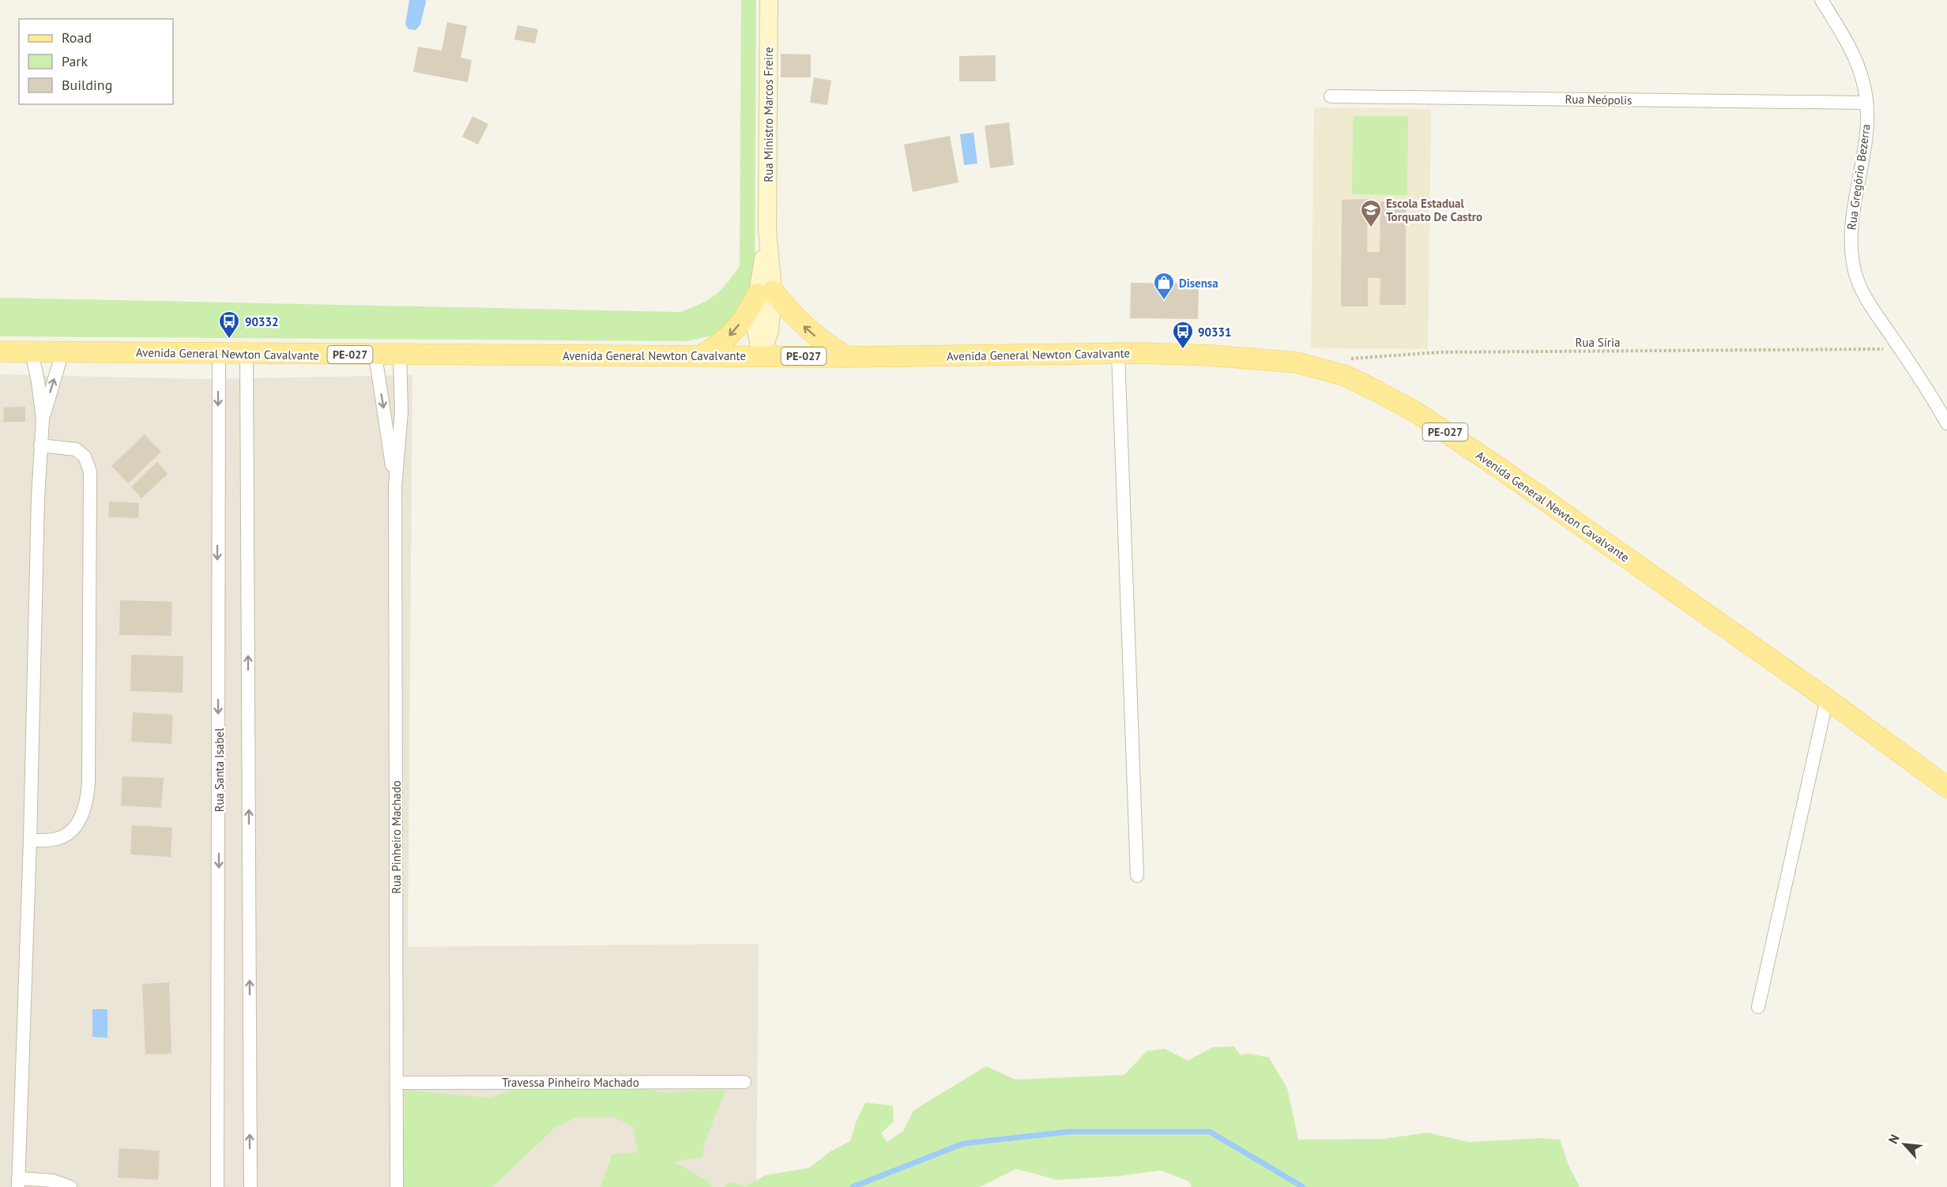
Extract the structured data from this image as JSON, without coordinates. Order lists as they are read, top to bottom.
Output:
{
  "streets": {
    "main road": ["Rua Ministro Marcos Freire", "Avenida General Newton Cavalvante", "PE-027"],
    "street": [
      "Rua Neópolis",
      "Rua Gregório Bezerra",
      "Rua Santa Isabel",
      "Rua Pinheiro Machado",
      "Travessa Pinheiro Machado"
    ],
    "path": ["Rua Síria"]
  },
  "crossings": [
    ["Rua Neópolis", "Rua Gregório Bezerra"],
    ["Rua Ministro Marcos Freire", "Avenida General Newton Cavalvante"],
    ["Rua Gregório Bezerra", "Rua Síria"],
    ["Avenida General Newton Cavalvante", "Rua Santa Isabel"],
    ["Rua Pinheiro Machado", "Travessa Pinheiro Machado"]
  ],
  "places": {
    "school or university": ["Escola Estadual Torquato De Castro"],
    "shop": ["Disensa"],
    "bus stop": ["90332", "90331"]
  },
  "legend": ["Road", "Park", "Building"],
  "north": "top left"
}
